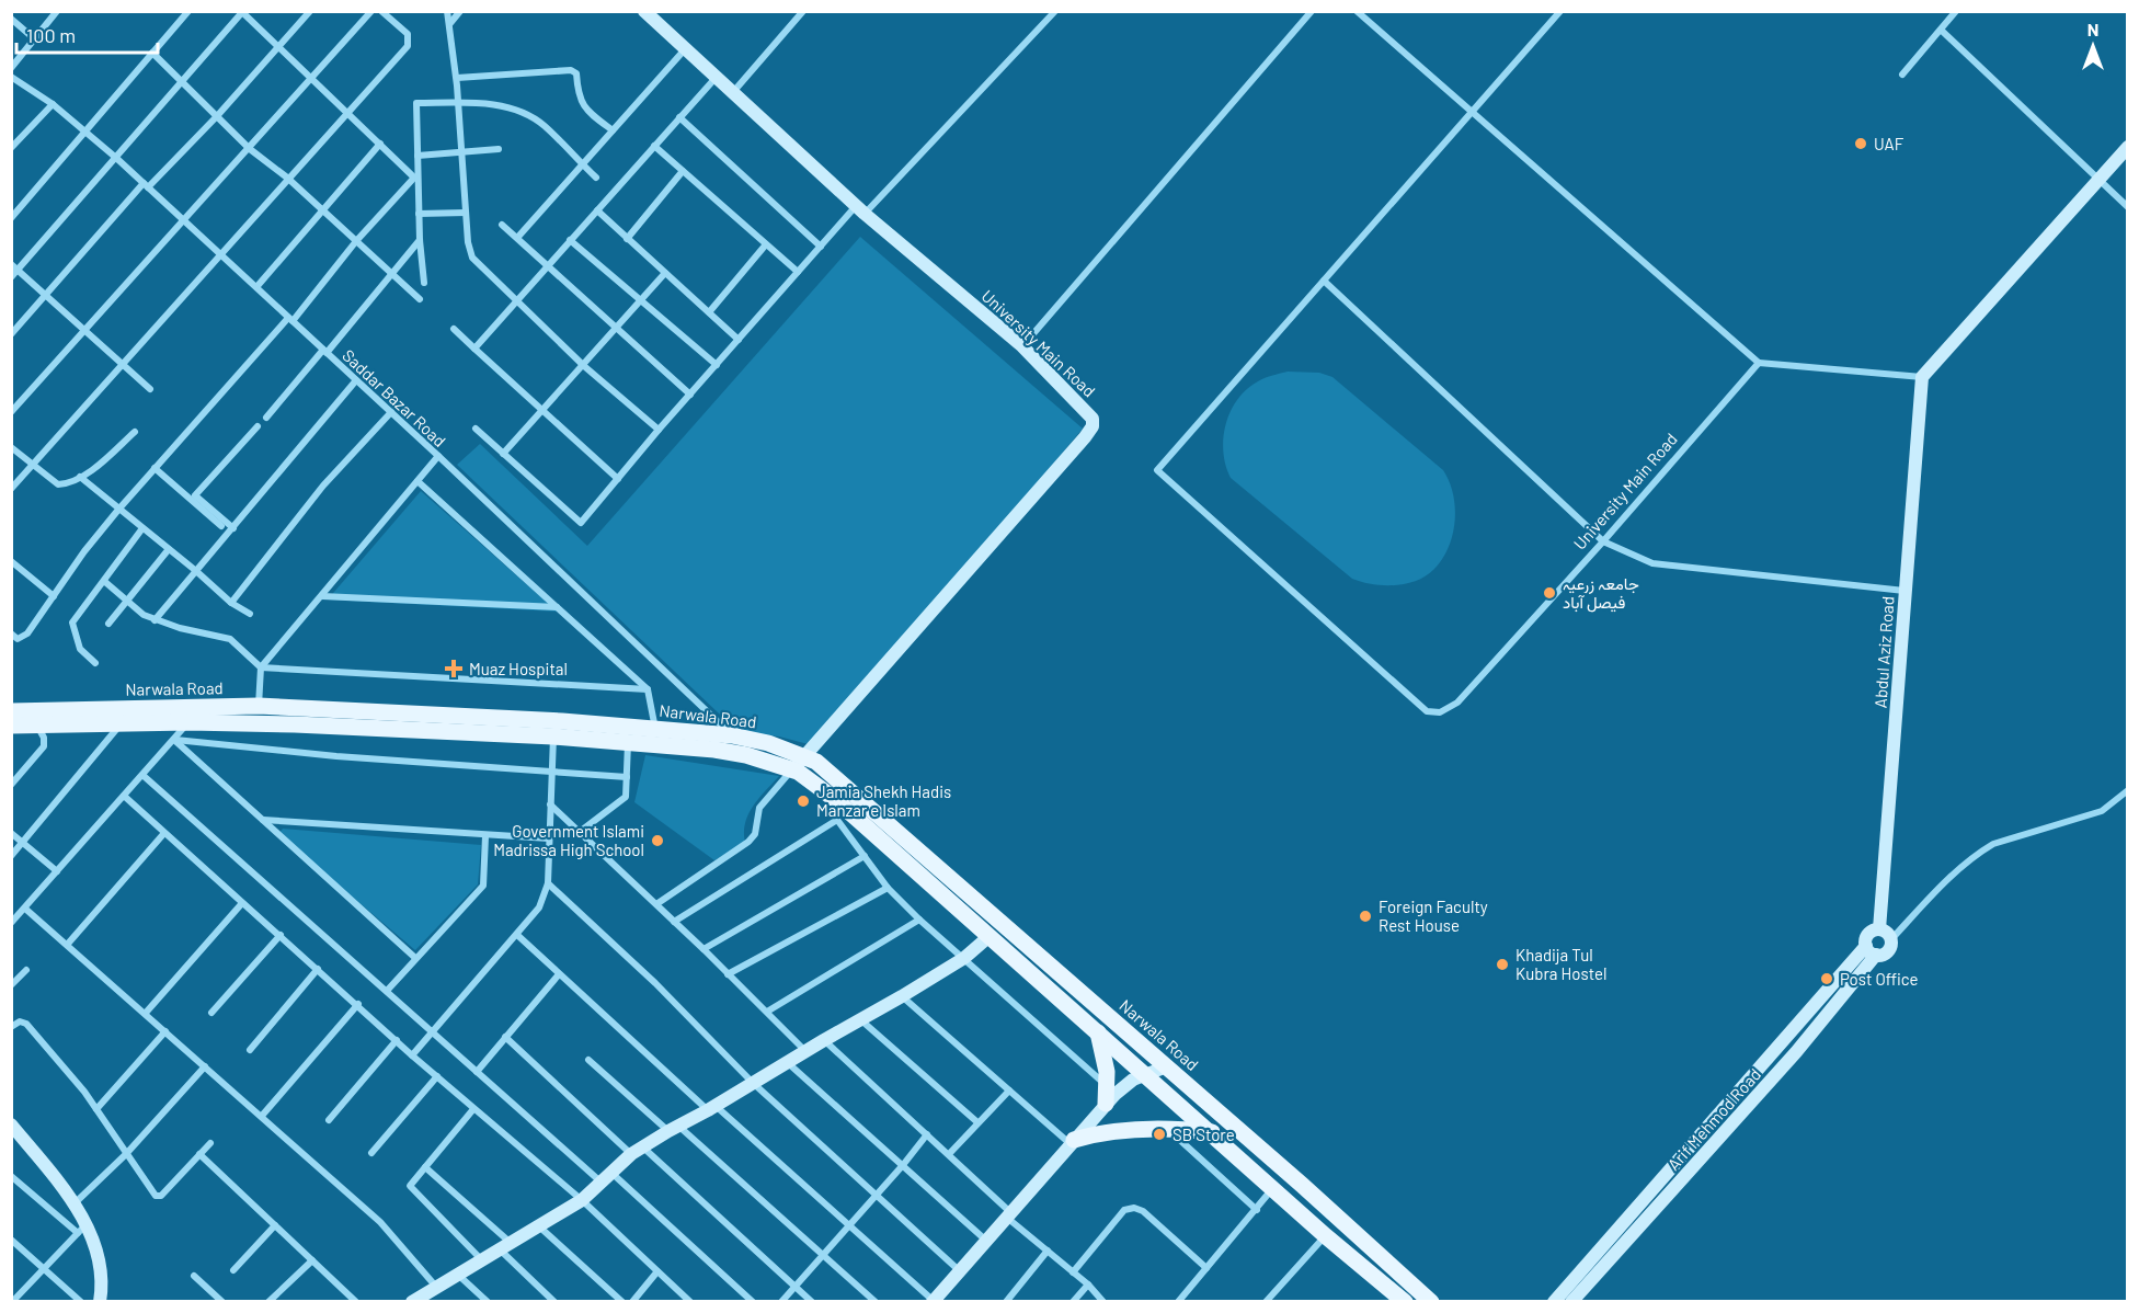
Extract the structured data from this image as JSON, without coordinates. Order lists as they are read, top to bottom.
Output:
{
  "streets": {
    "main road": ["Narwala Road"],
    "street": [
      "University Main Road",
      "Saddar Bazar Road",
      "Abdul Aziz Road",
      "Arif Mehmod Road"
    ]
  },
  "crossings": [
    ["University Main Road", "Narwala Road"],
    ["Saddar Bazar Road", "Narwala Road"],
    ["Abdul Aziz Road", "Arif Mehmod Road"]
  ],
  "places": {
    "other": [
      "UAF",
      "جامعہ زرعیہ فیصل آباد",
      "Jamia Shekh Hadis Manzar e Islam",
      "Government Islami Madrissa High School",
      "Foreign Faculty Rest House",
      "Khadija Tul Kubra Hostel",
      "Post Office",
      "SB Store"
    ],
    "health": ["Muaz Hospital"]
  },
  "scale_bar": "100 m",
  "north": "top"
}
